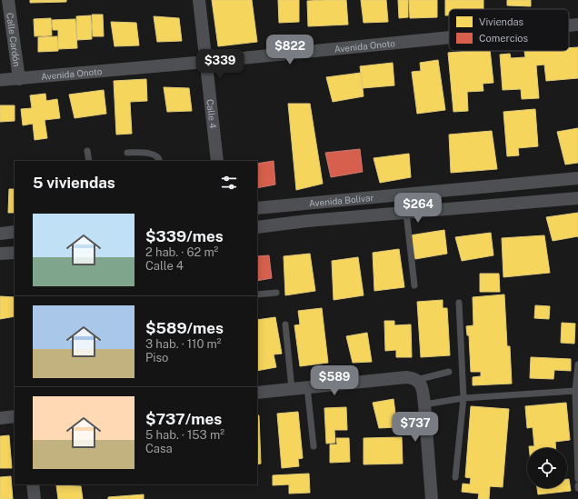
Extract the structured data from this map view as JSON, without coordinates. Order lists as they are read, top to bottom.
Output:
{
  "streets": {
    "street": [
      "Calle Cardón",
      "Avenida Onoto",
      "Calle 4",
      "Avenida Bolívar"
    ]
  },
  "crossings": [
    ["Calle Cardón", "Avenida Onoto"],
    ["Avenida Onoto", "Calle 4"]
  ],
  "legend": ["Viviendas", "Comercios"],
  "page": {
    "price": [
      "$822",
      "$339",
      "$264",
      "$589",
      "$737"
    ],
    "heading": "5 viviendas",
    "list": [
      {
        "name": "$339/mes",
        "note": "2 hab. · 62 m² · Calle 4"
      },
      {
        "name": "$589/mes",
        "note": "3 hab. · 110 m² · Piso"
      },
      {
        "name": "$737/mes",
        "note": "5 hab. · 153 m² · Casa"
      }
    ]
  }
}
